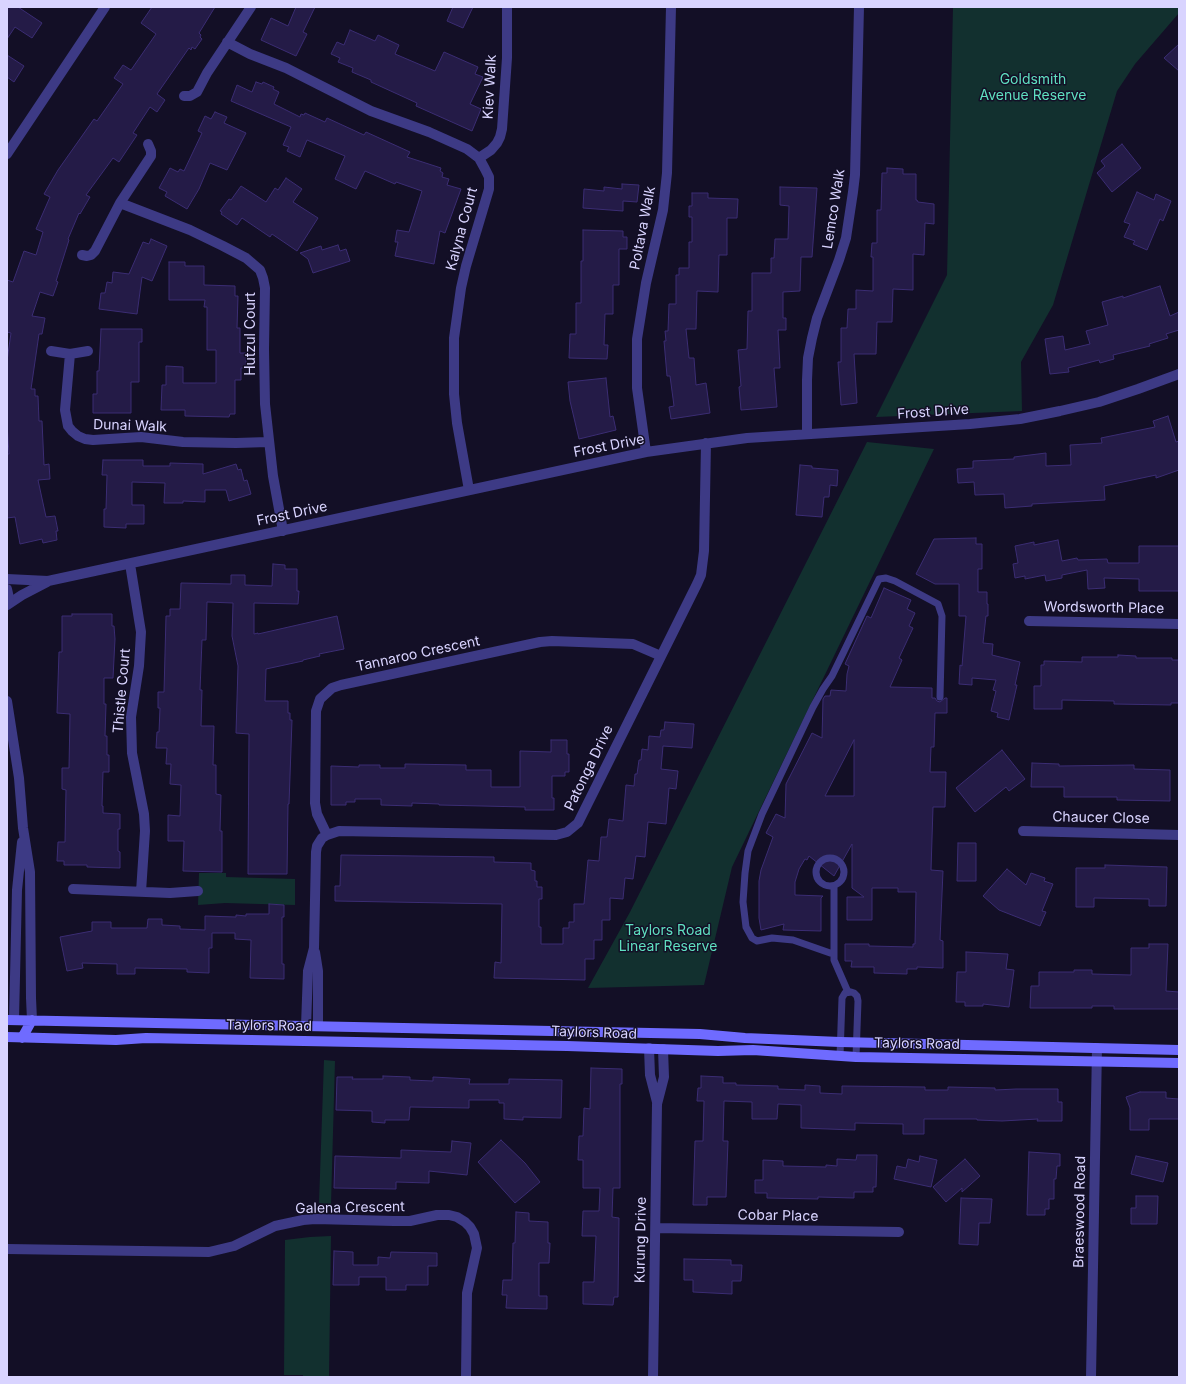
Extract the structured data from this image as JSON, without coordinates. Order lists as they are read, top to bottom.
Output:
{
  "streets": {
    "main road": ["Taylors Road"],
    "street": [
      "Kiev Walk",
      "Lemco Walk",
      "Poltava Walk",
      "Kalyna Court",
      "Hutzul Court",
      "Frost Drive",
      "Dunai Walk",
      "Wordsworth Place",
      "Tannaroo Crescent",
      "Thistle Court",
      "Patonga Drive",
      "Chaucer Close",
      "Galena Crescent",
      "Braeswood Road",
      "Cobar Place",
      "Kurung Drive"
    ]
  },
  "crossings": [
    ["Kiev Walk", "Kalyna Court"],
    ["Lemco Walk", "Frost Drive"],
    ["Poltava Walk", "Frost Drive"],
    ["Kalyna Court", "Frost Drive"],
    ["Hutzul Court", "Frost Drive"],
    ["Hutzul Court", "Dunai Walk"],
    ["Frost Drive", "Thistle Court"],
    ["Frost Drive", "Patonga Drive"],
    ["Tannaroo Crescent", "Patonga Drive"],
    ["Taylors Road", "Braeswood Road"],
    ["Taylors Road", "Kurung Drive"],
    ["Cobar Place", "Kurung Drive"]
  ],
  "parks": ["Goldsmith Avenue Reserve", "Taylors Road Linear Reserve"]
}
